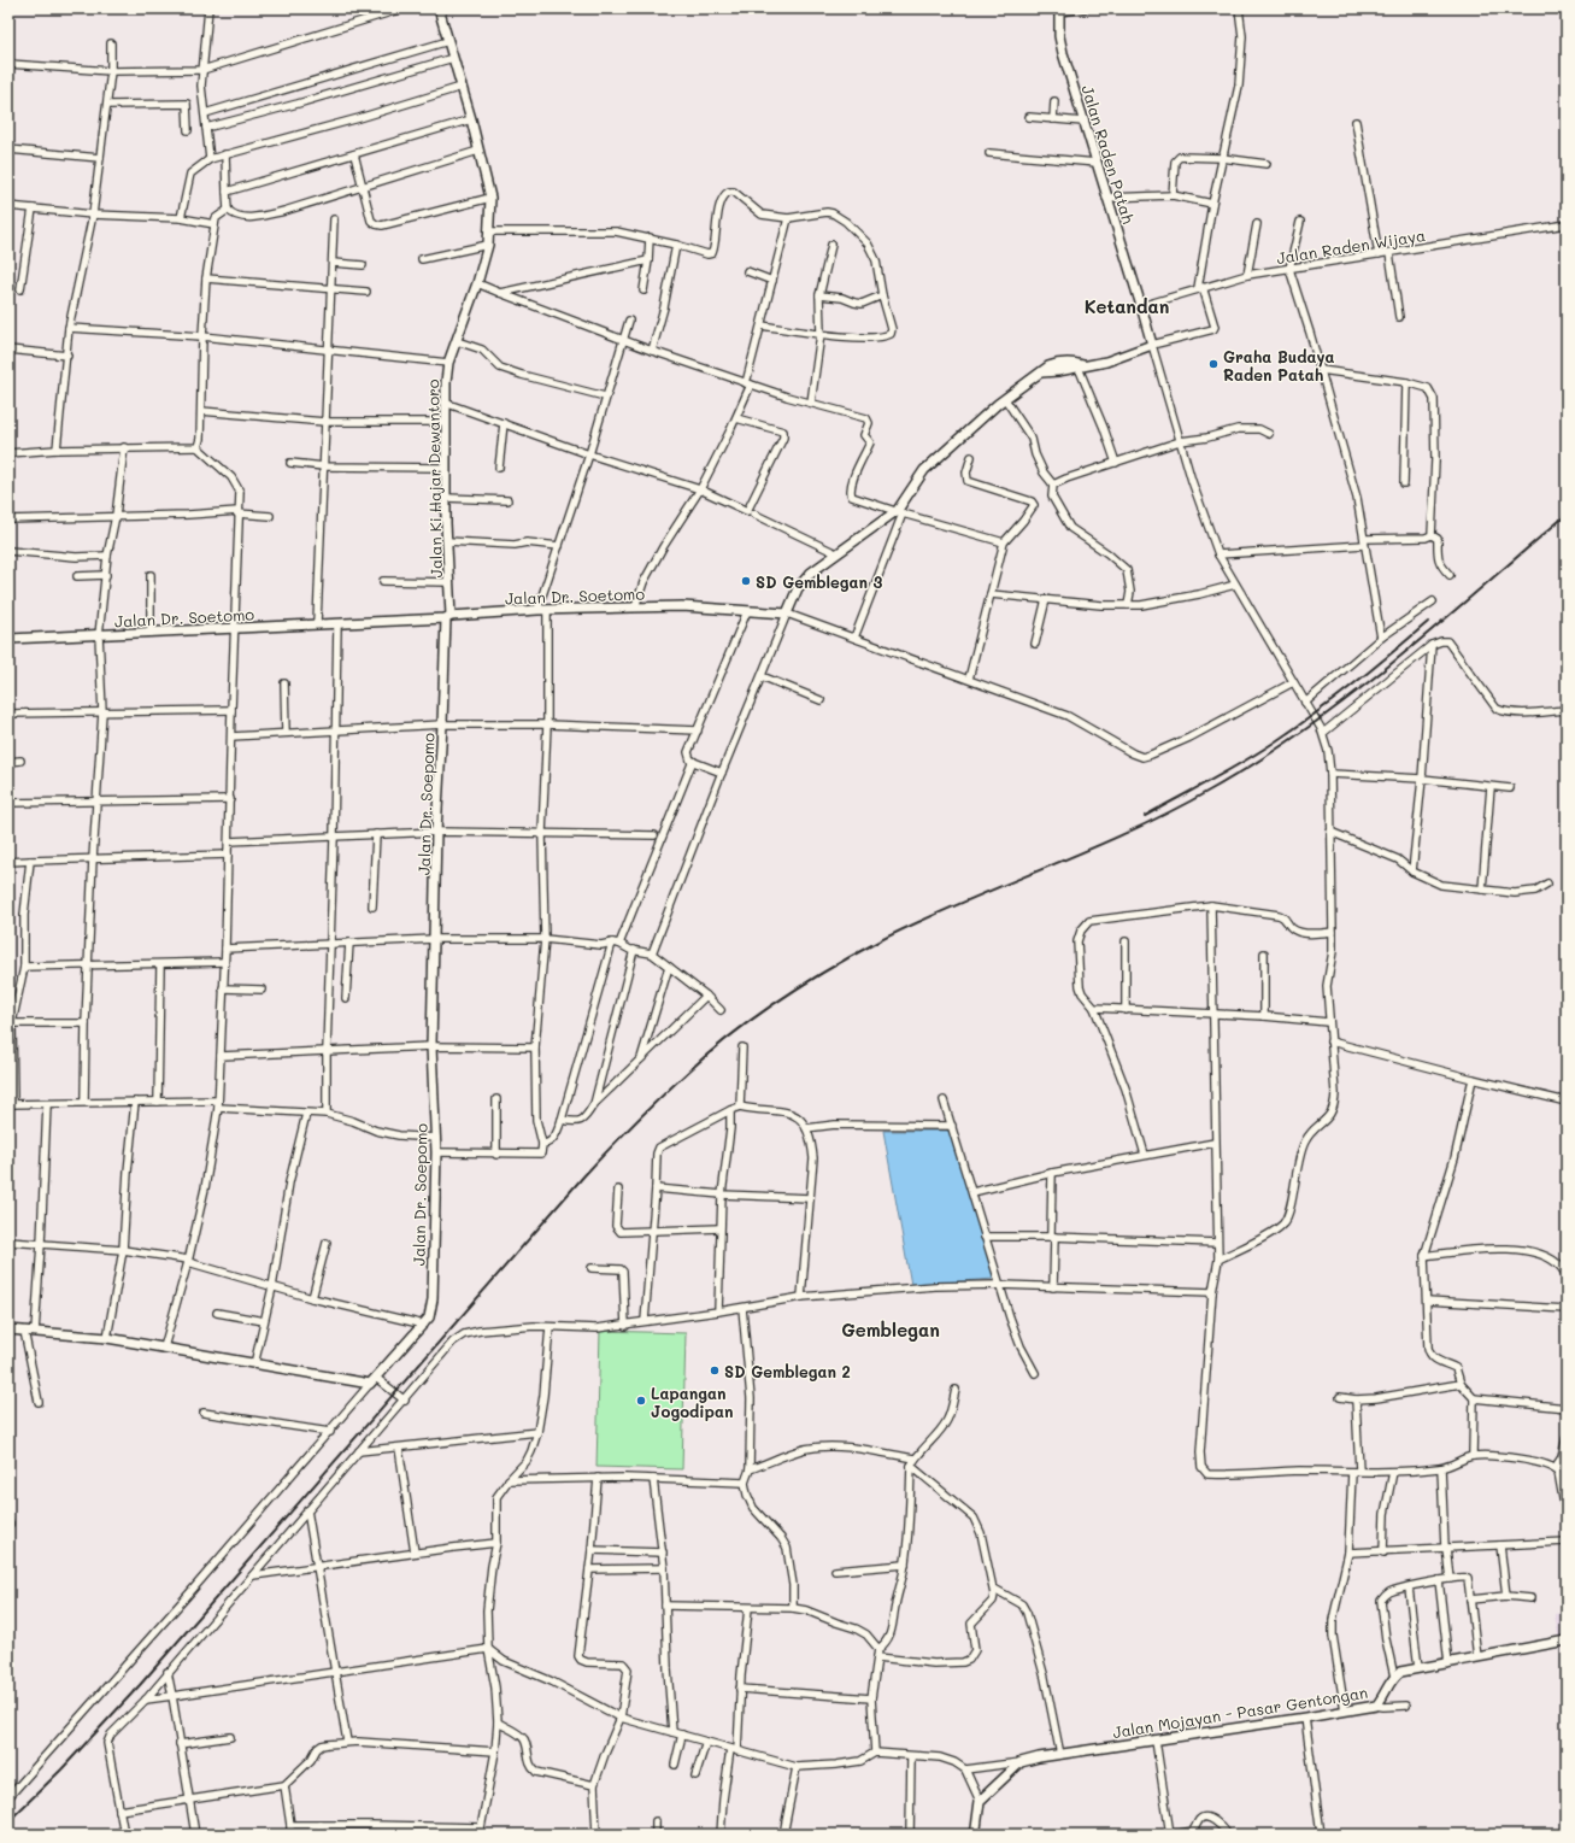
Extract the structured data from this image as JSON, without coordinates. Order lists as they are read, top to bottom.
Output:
{
  "streets": {
    "street": [
      "Jalan Raden Patah",
      "Jalan Raden Wijaya",
      "Jalan Ki Hajar Dewantoro",
      "Jalan Dr. Soetomo",
      "Jalan Dr. Soepomo",
      "Jalan Mojayan - Pasar Gentongan"
    ]
  },
  "crossings": [
    ["Jalan Raden Patah", "Jalan Raden Wijaya"],
    ["Jalan Ki Hajar Dewantoro", "Jalan Dr. Soetomo"],
    ["Jalan Ki Hajar Dewantoro", "Jalan Dr. Soepomo"],
    ["Jalan Dr. Soetomo", "Jalan Dr. Soepomo"]
  ],
  "districts": ["Ketandan", "Gemblegan"],
  "places": [
    "Graha Budaya Raden Patah",
    "SD Gemblegan 3",
    "SD Gemblegan 2",
    "Lapangan Jogodipan"
  ]
}
